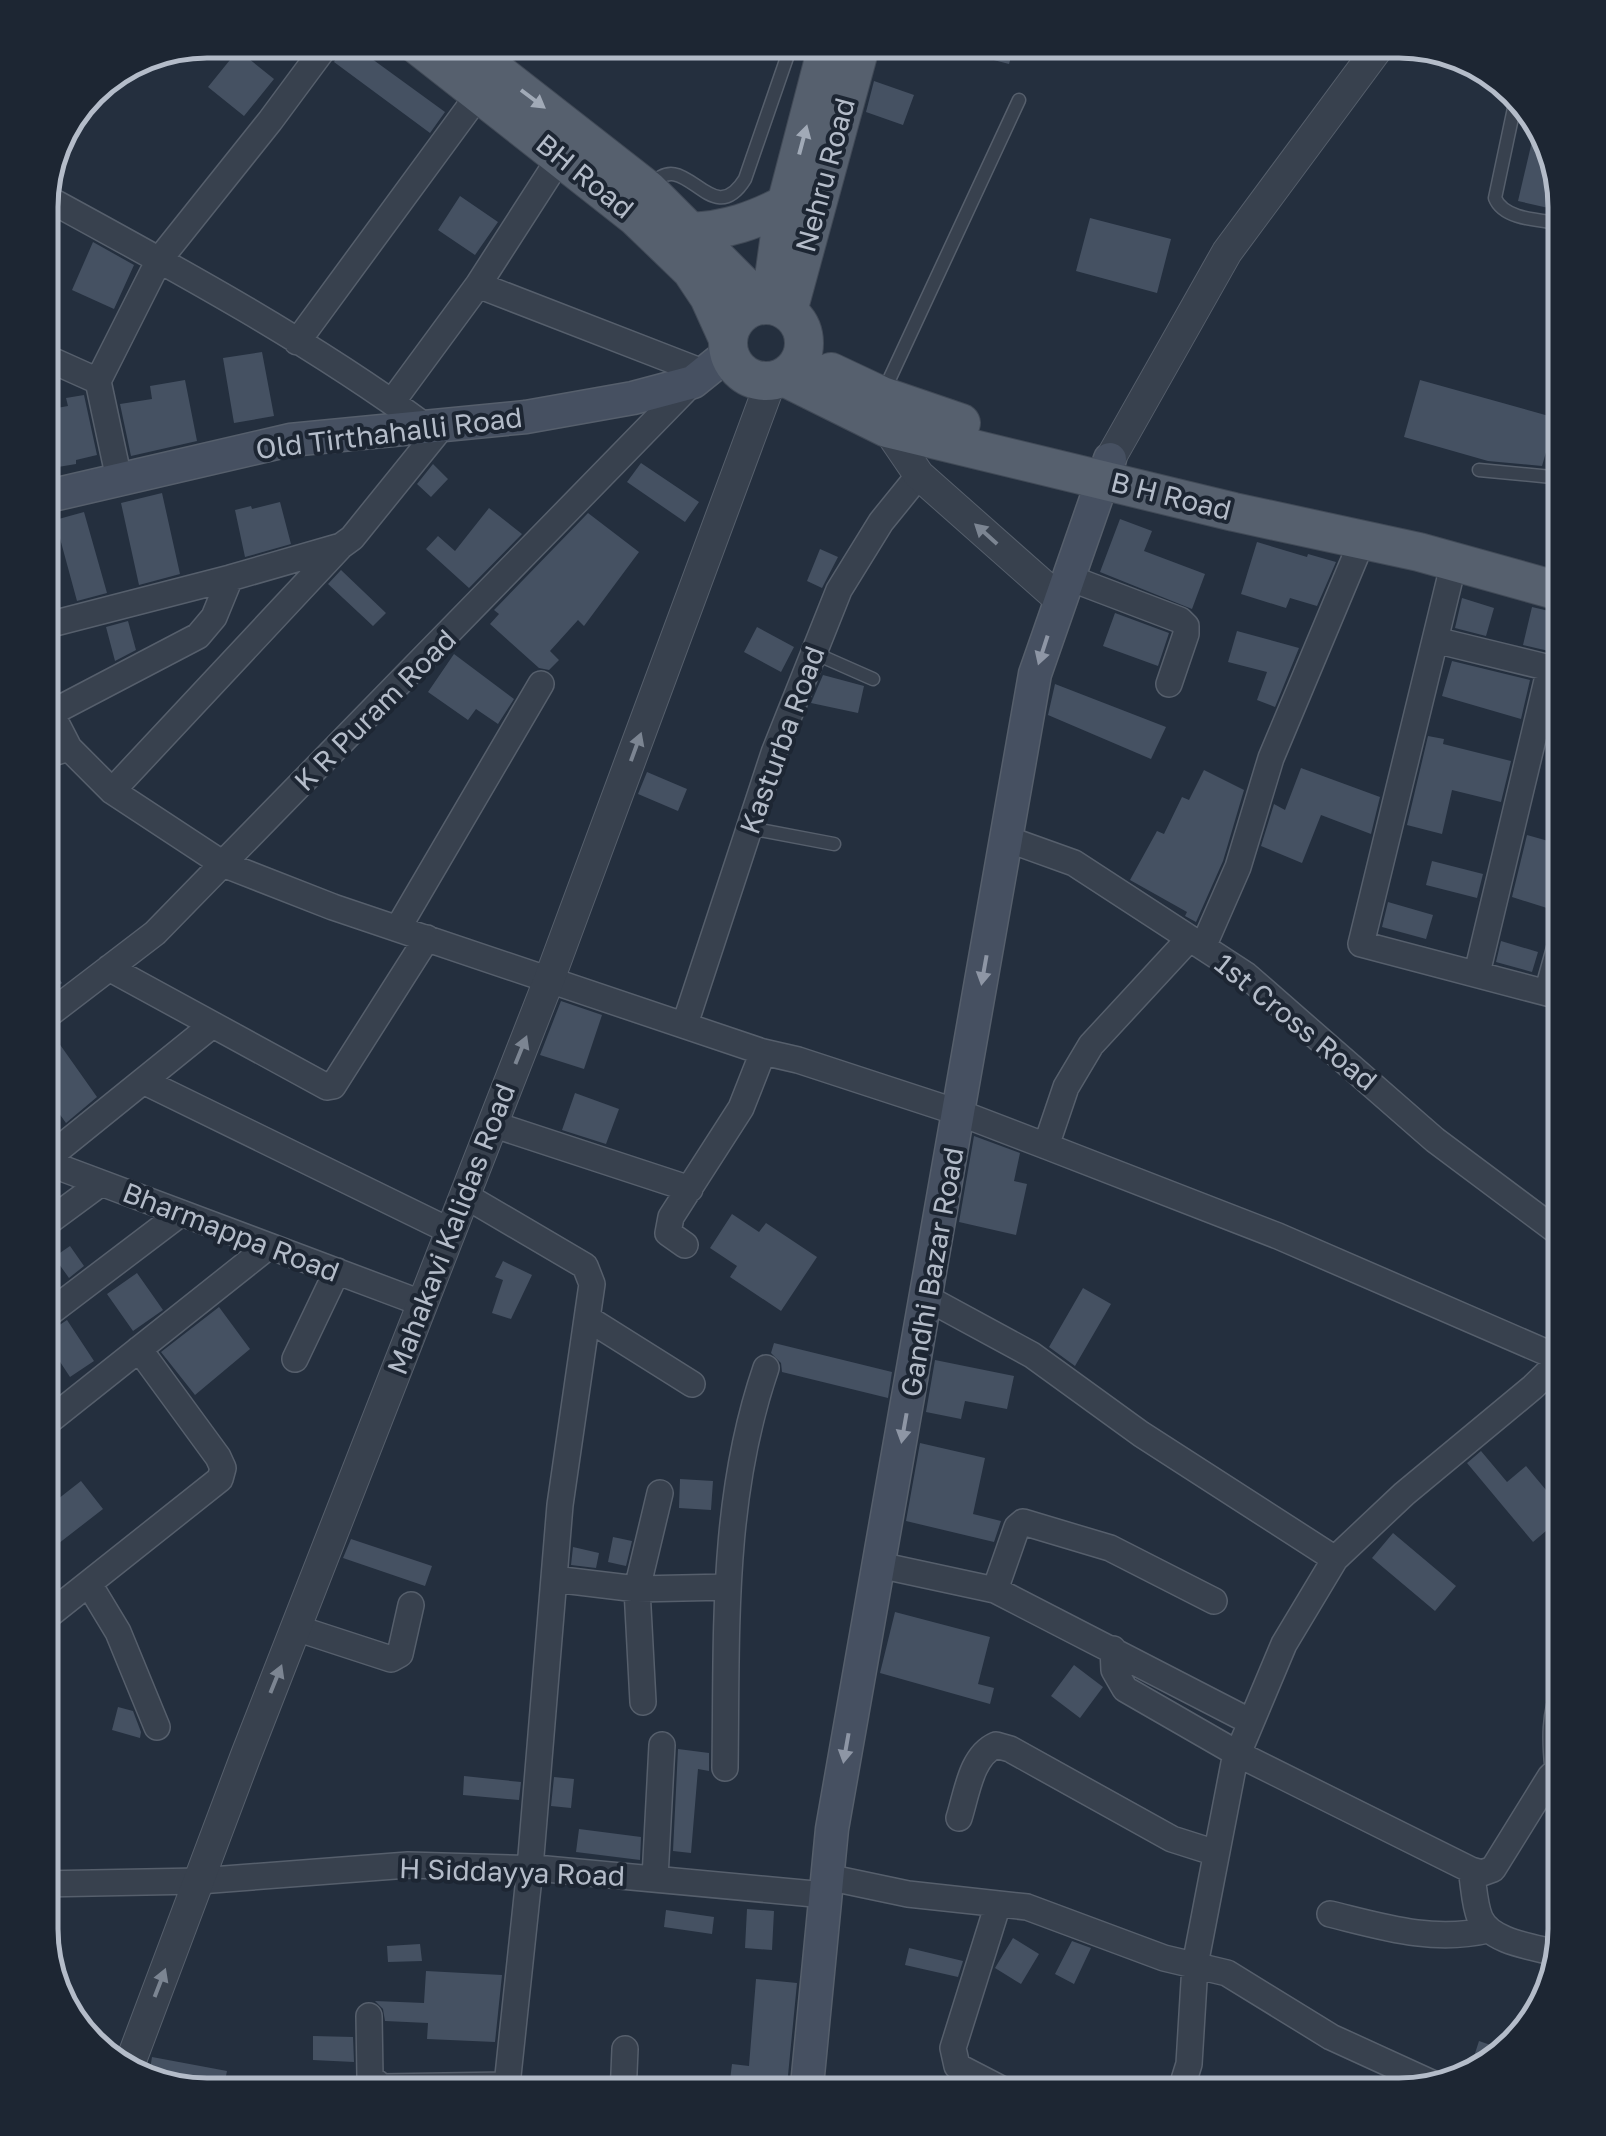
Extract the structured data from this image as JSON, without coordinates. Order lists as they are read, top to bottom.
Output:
{
  "streets": {
    "main road": [
      "Nehru Road",
      "BH Road",
      "Old Tirthahalli Road",
      "B H Road",
      "Gandhi Bazar Road"
    ],
    "street": [
      "K R Puram Road",
      "Kasturba Road",
      "1st Cross Road",
      "Mahakavi Kalidas Road",
      "Bharmappa Road",
      "H Siddayya Road"
    ]
  },
  "crossings": [
    ["Nehru Road", "BH Road"],
    ["BH Road", "Old Tirthahalli Road"],
    ["BH Road", "K R Puram Road"],
    ["Old Tirthahalli Road", "K R Puram Road"],
    ["B H Road", "Gandhi Bazar Road"],
    ["1st Cross Road", "Gandhi Bazar Road"],
    ["Mahakavi Kalidas Road", "Bharmappa Road"],
    ["Mahakavi Kalidas Road", "H Siddayya Road"],
    ["Gandhi Bazar Road", "H Siddayya Road"]
  ],
  "one_way": ["Gandhi Bazar Road"]
}
